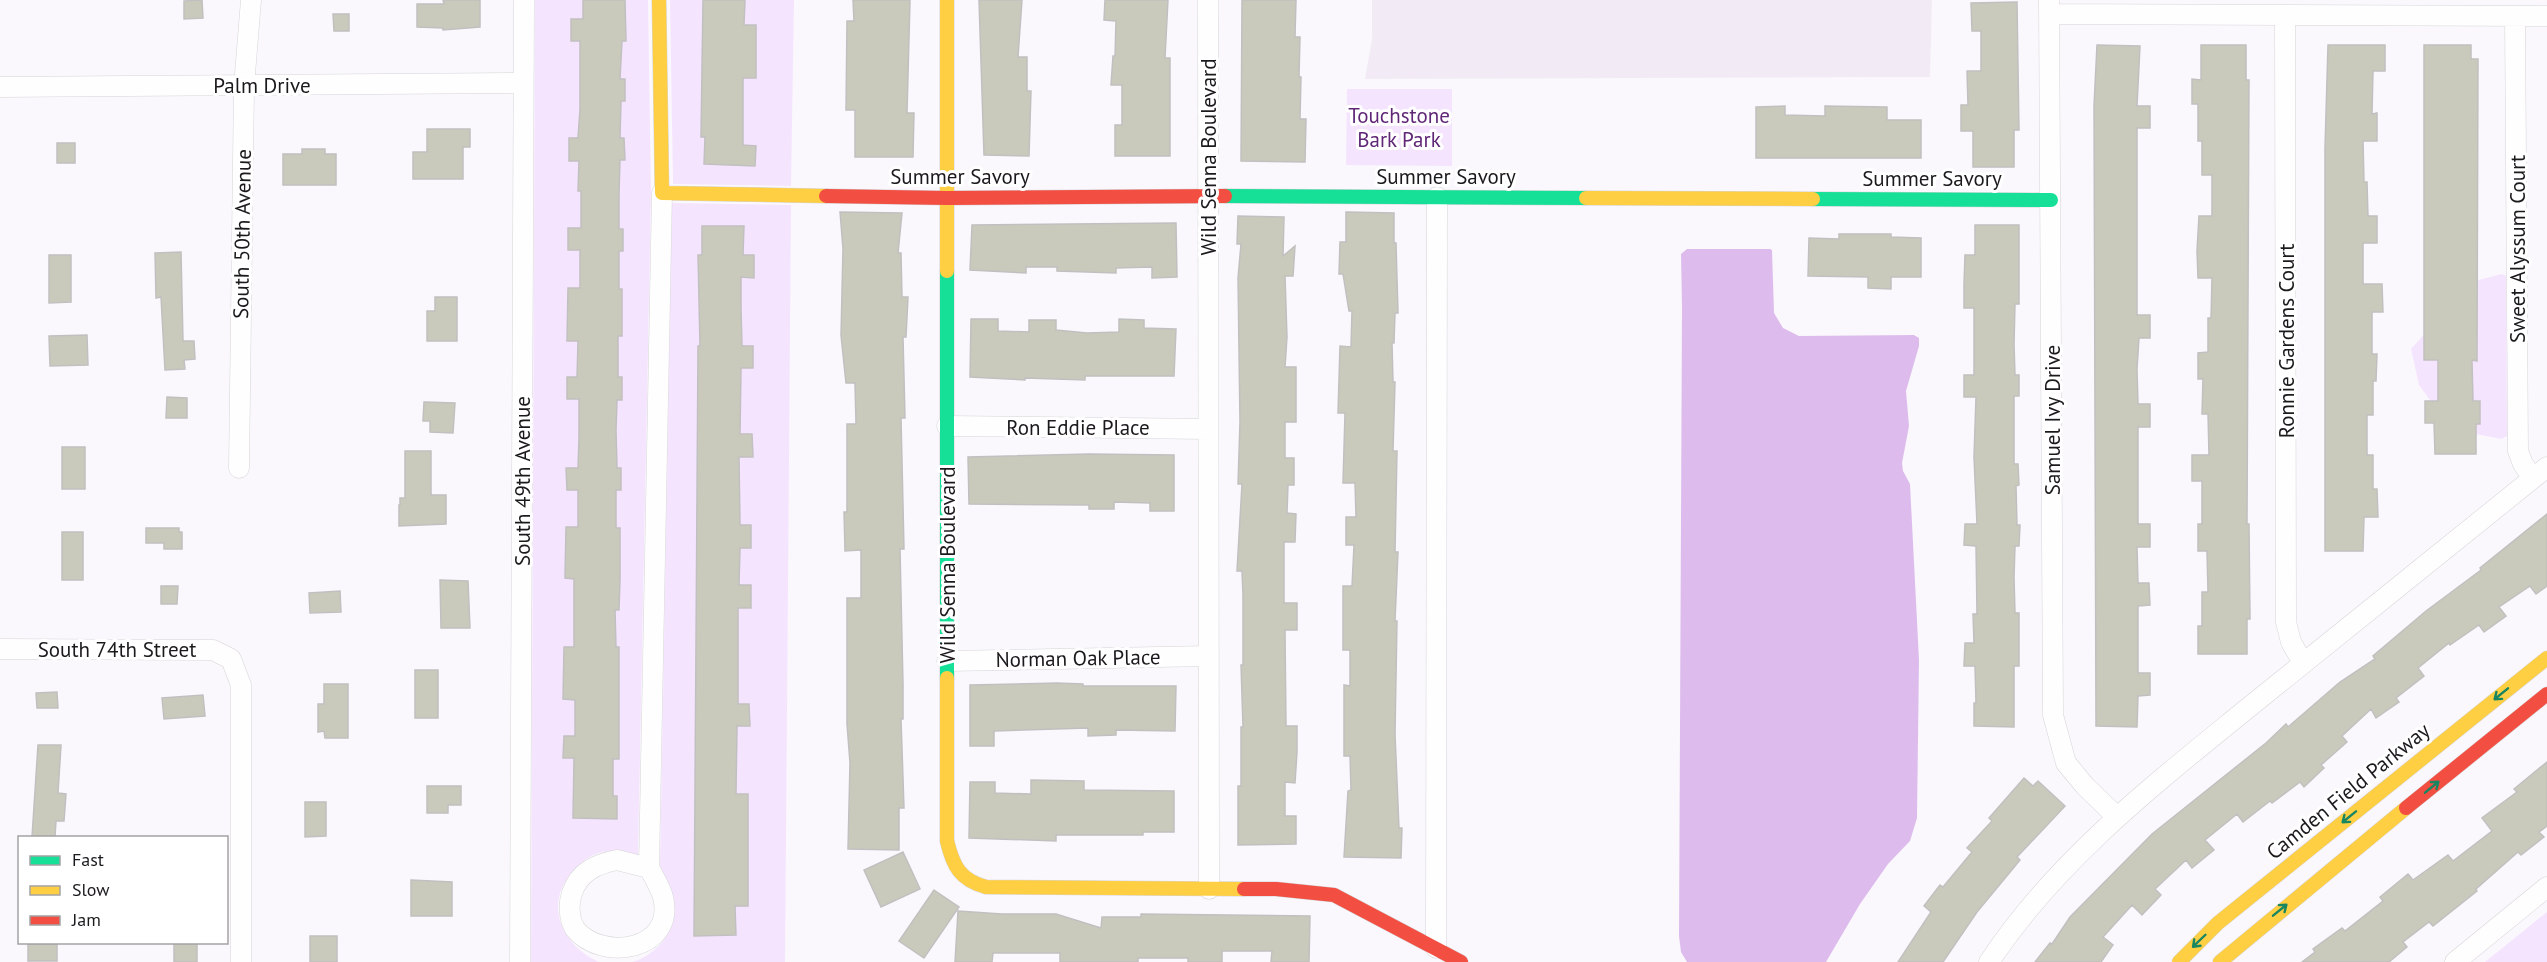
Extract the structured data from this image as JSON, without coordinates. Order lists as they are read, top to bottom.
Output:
{
  "streets": {
    "street": [
      "Palm Drive",
      "Wild Senna Boulevard",
      "Summer Savory",
      "South 50th Avenue",
      "Sweet Alyssum Court",
      "Ronnie Gardens Court",
      "Samuel Ivy Drive",
      "Ron Eddie Place",
      "South 49th Avenue",
      "South 74th Street",
      "Norman Oak Place",
      "Camden Field Parkway"
    ]
  },
  "crossings": [
    ["Palm Drive", "South 50th Avenue"],
    ["Palm Drive", "South 49th Avenue"],
    ["Wild Senna Boulevard", "Summer Savory"],
    ["Wild Senna Boulevard", "Ron Eddie Place"],
    ["Wild Senna Boulevard", "Norman Oak Place"],
    ["Summer Savory", "Samuel Ivy Drive"]
  ],
  "parks": ["Touchstone Bark Park"],
  "legend": ["Fast", "Slow", "Jam"]
}
